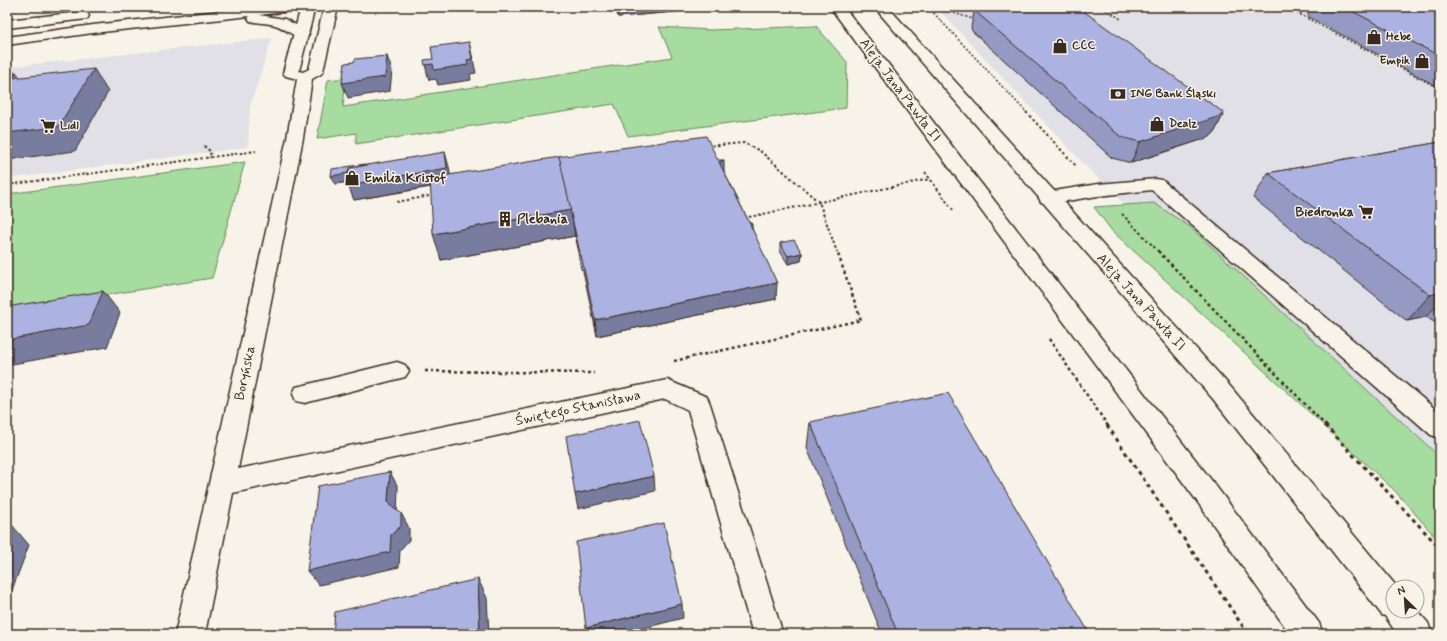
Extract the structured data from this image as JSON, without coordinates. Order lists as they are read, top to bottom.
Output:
{
  "streets": {
    "street": ["Aleja Jana Pawła II", "Boryńska", "Świętego Stanisława"]
  },
  "crossings": [
    ["Boryńska", "Świętego Stanisława"]
  ],
  "places": {
    "shop": [
      "Hebe",
      "CCC",
      "Empik",
      "Dealz",
      "Emilia Kristof"
    ],
    "bank": ["ING Bank Śląski"],
    "supermarket": ["Lidl", "Biedronka"],
    "building": ["Plebania"]
  },
  "north": "top left"
}
